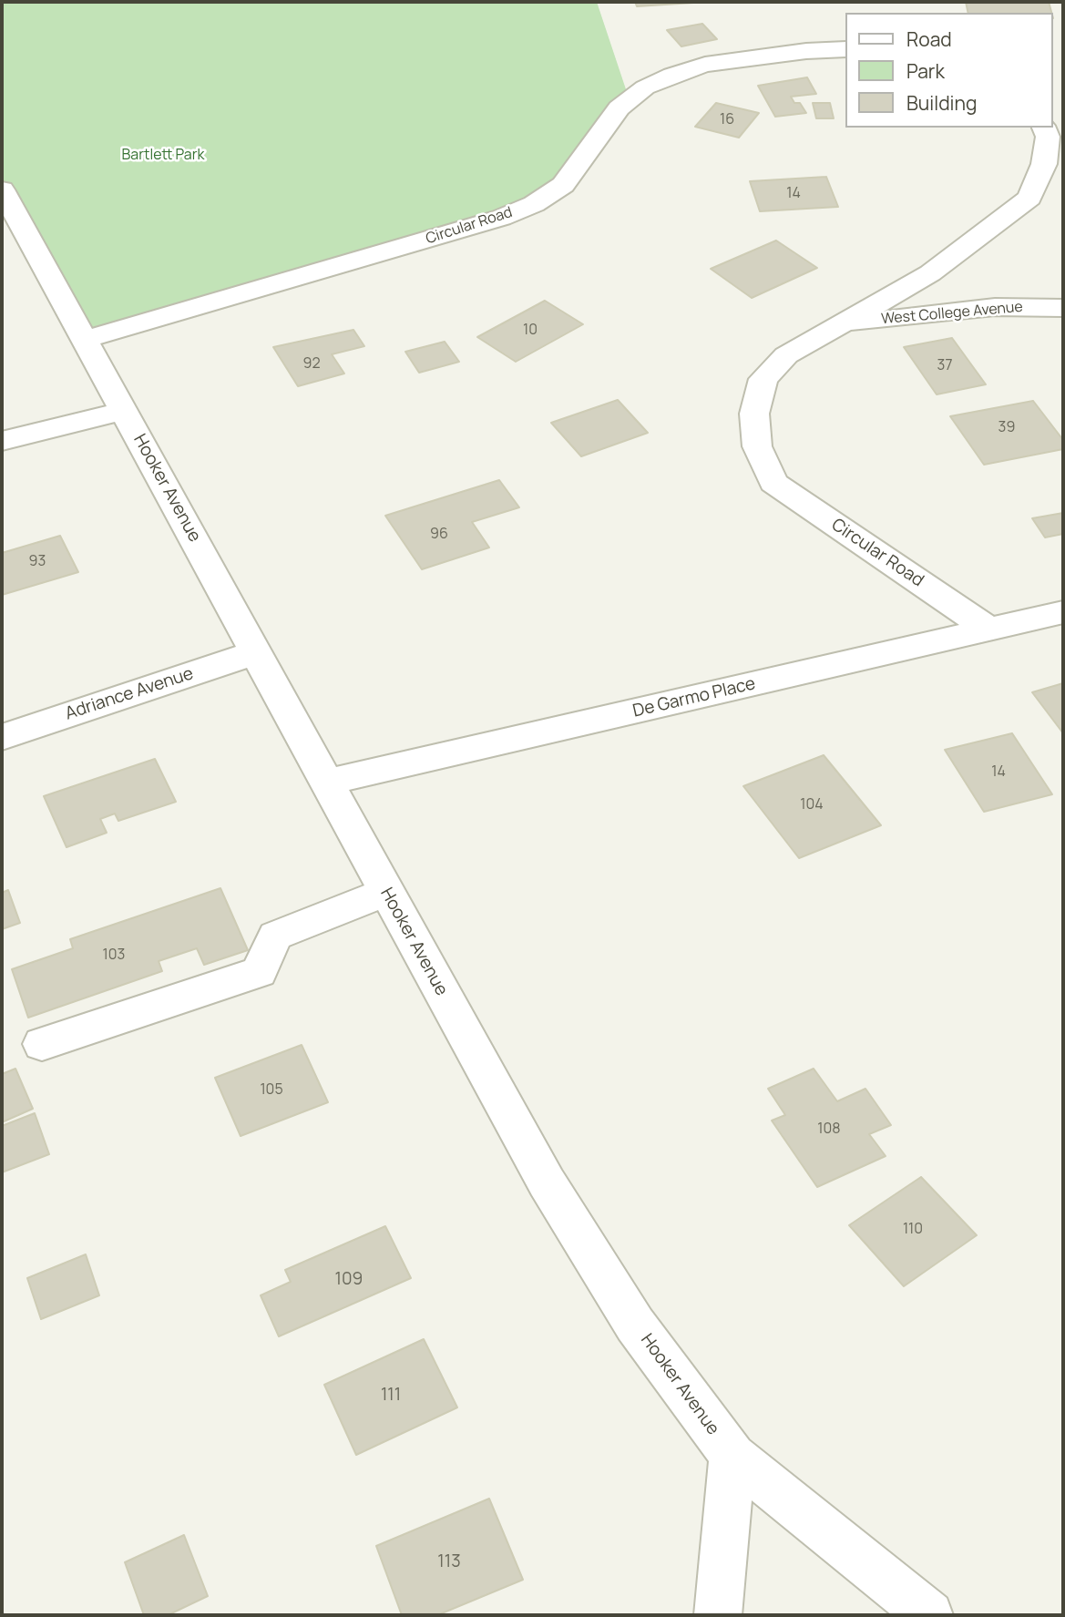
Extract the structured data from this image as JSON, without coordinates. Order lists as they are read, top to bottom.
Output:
{
  "streets": {
    "street": [
      "Circular Road",
      "West College Avenue",
      "Hooker Avenue",
      "Adriance Avenue",
      "De Garmo Place"
    ]
  },
  "crossings": [
    ["Circular Road", "West College Avenue"],
    ["Circular Road", "Hooker Avenue"],
    ["Circular Road", "De Garmo Place"],
    ["Hooker Avenue", "Adriance Avenue"],
    ["Hooker Avenue", "De Garmo Place"]
  ],
  "parks": ["Bartlett Park"],
  "house_numbers": [
    "16",
    "14",
    "10",
    "92",
    "37",
    "39",
    "96",
    "93",
    "14",
    "104",
    "103",
    "105",
    "108",
    "110",
    "109",
    "111",
    "113"
  ],
  "legend": ["Road", "Park", "Building"]
}
